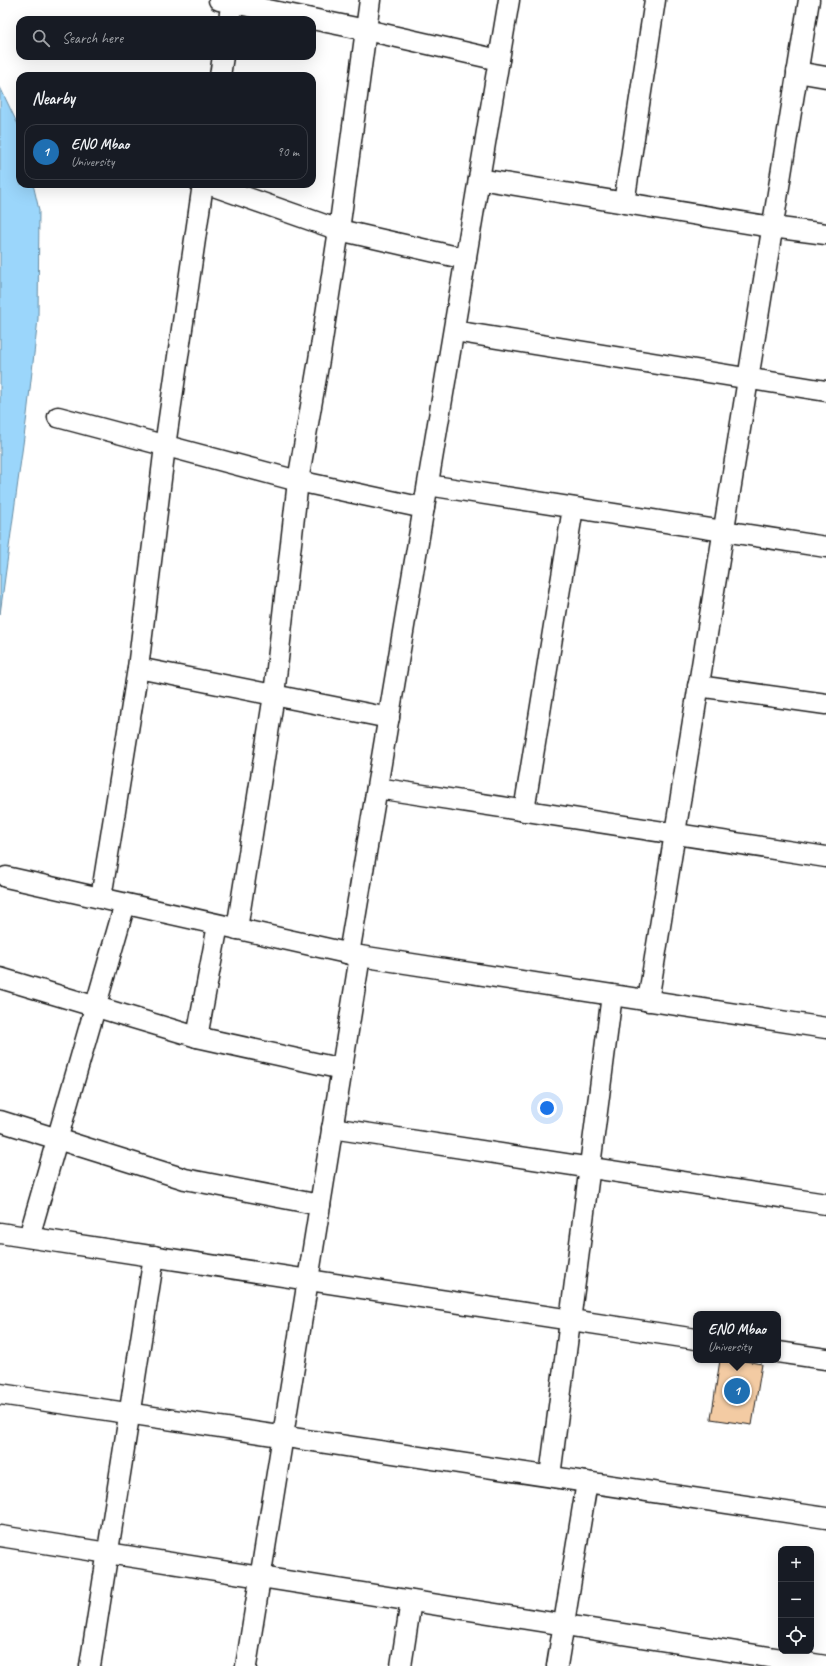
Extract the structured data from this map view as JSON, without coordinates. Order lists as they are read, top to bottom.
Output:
{
  "page": {
    "search": "Search here",
    "heading": "Nearby",
    "list": [
      {
        "mark": "1",
        "name": "ENO Mbao",
        "note": "University",
        "value": "90 m"
      }
    ],
    "popup": ["ENO Mbao", "University"],
    "pins": "1",
    "map_buttons": ["+", "−"]
  }
}
